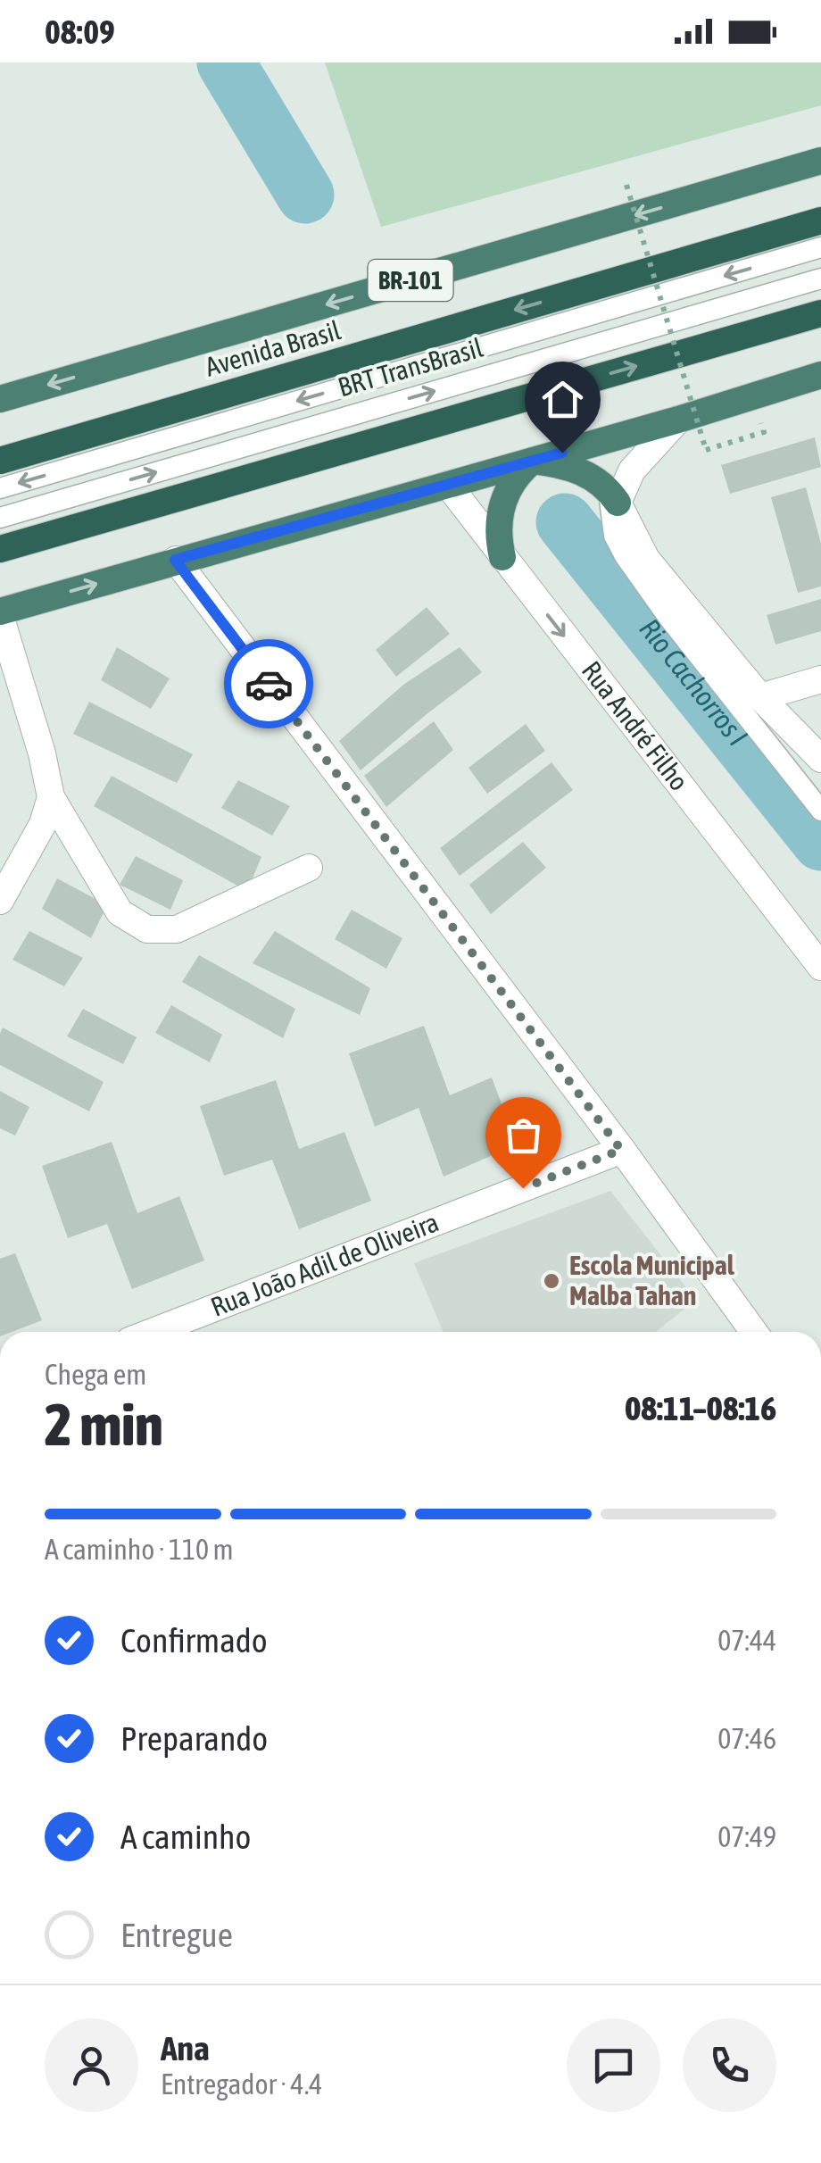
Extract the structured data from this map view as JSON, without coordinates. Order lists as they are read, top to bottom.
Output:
{
  "streets": {
    "highway": ["BR-101", "Avenida Brasil"],
    "street": ["Rua André Filho", "Rua João Adil de Oliveira"],
    "lane": ["BRT TransBrasil"]
  },
  "water": ["Rio Cachorros I"],
  "places": ["Escola Municipal Malba Tahan"],
  "page": {
    "status": "08:09",
    "heading": ["2 min", "Chega em", "08:11–08:16"],
    "panel": ["Ana", "Entregador · 4.4"],
    "bar": "A caminho · 110 m",
    "list": [
      ["Confirmado", "07:44"],
      ["Preparando", "07:46"],
      ["A caminho", "07:49"],
      "Entregue"
    ]
  }
}
